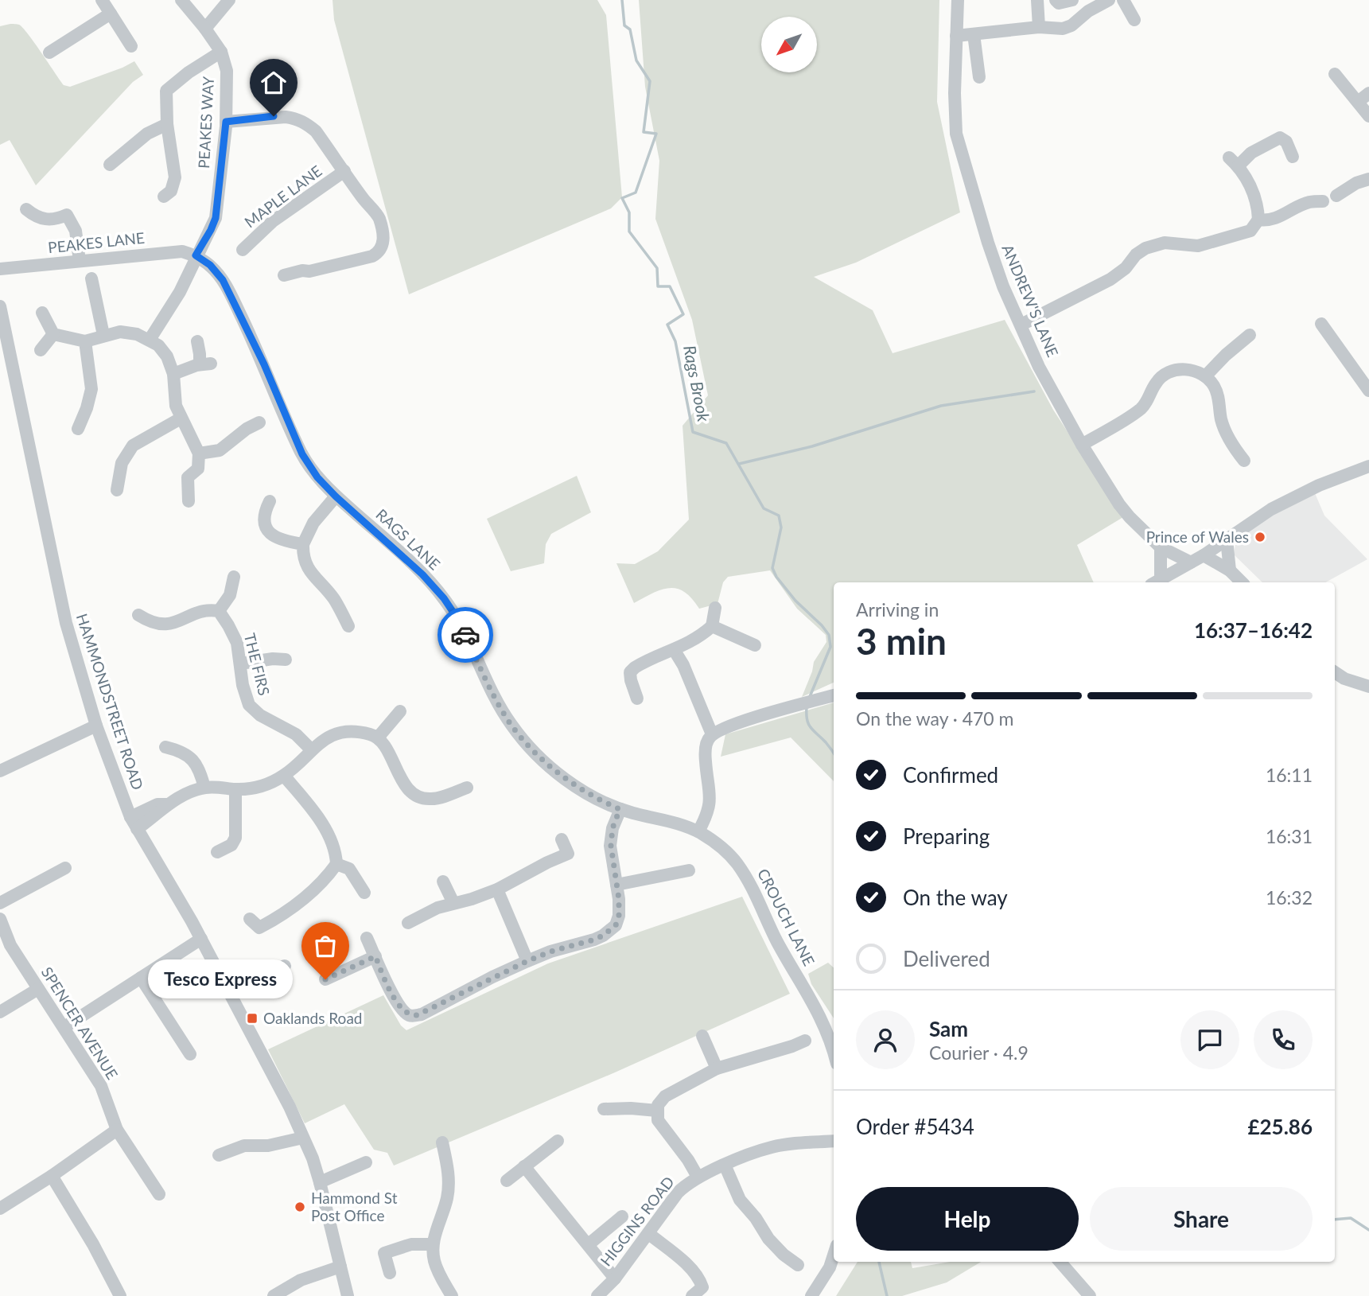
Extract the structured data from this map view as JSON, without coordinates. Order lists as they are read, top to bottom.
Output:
{
  "streets": {
    "street": [
      "PEAKES WAY",
      "MAPLE LANE",
      "PEAKES LANE",
      "ANDREW'S LANE",
      "RAGS LANE",
      "THE FIRS",
      "HAMMONDSTREET ROAD",
      "CROUCH LANE",
      "SPENCER AVENUE",
      "HIGGINS ROAD"
    ]
  },
  "crossings": [
    ["PEAKES WAY", "PEAKES LANE"],
    ["PEAKES WAY", "RAGS LANE"],
    ["PEAKES LANE", "RAGS LANE"],
    ["RAGS LANE", "CROUCH LANE"]
  ],
  "water": ["Rags Brook"],
  "places": {
    "other": ["Prince of Wales", "Tesco Express", "Hammond St Post Office"],
    "transit": ["Oaklands Road"]
  },
  "north": "bottom left",
  "page": {
    "heading": ["3 min", "Arriving in", "16:37–16:42"],
    "panel": [
      "Sam",
      "Courier · 4.9",
      "Order #5434",
      "£25.86"
    ],
    "bar": "On the way · 470 m",
    "list": [
      ["Confirmed", "16:11"],
      ["Preparing", "16:31"],
      ["On the way", "16:32"],
      "Delivered"
    ],
    "bubble": "Tesco Express",
    "buttons": ["Help", "Share"]
  }
}
